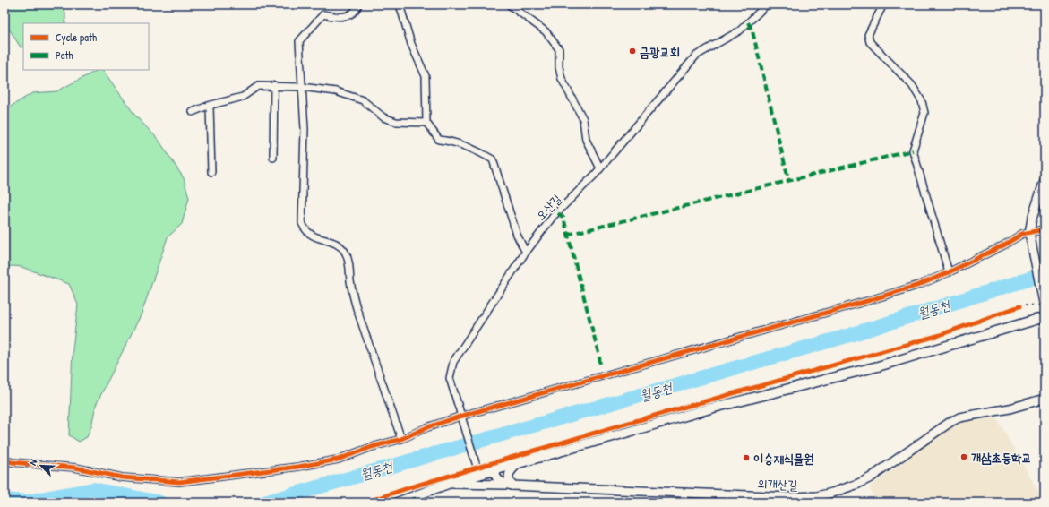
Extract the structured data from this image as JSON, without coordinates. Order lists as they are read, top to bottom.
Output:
{
  "streets": {
    "street": ["오산길", "외개산길"]
  },
  "water": ["월동천"],
  "places": ["금광교회", "개삼초등학교", "이승재식물원"],
  "legend": ["Cycle path", "Path"],
  "north": "top left"
}
